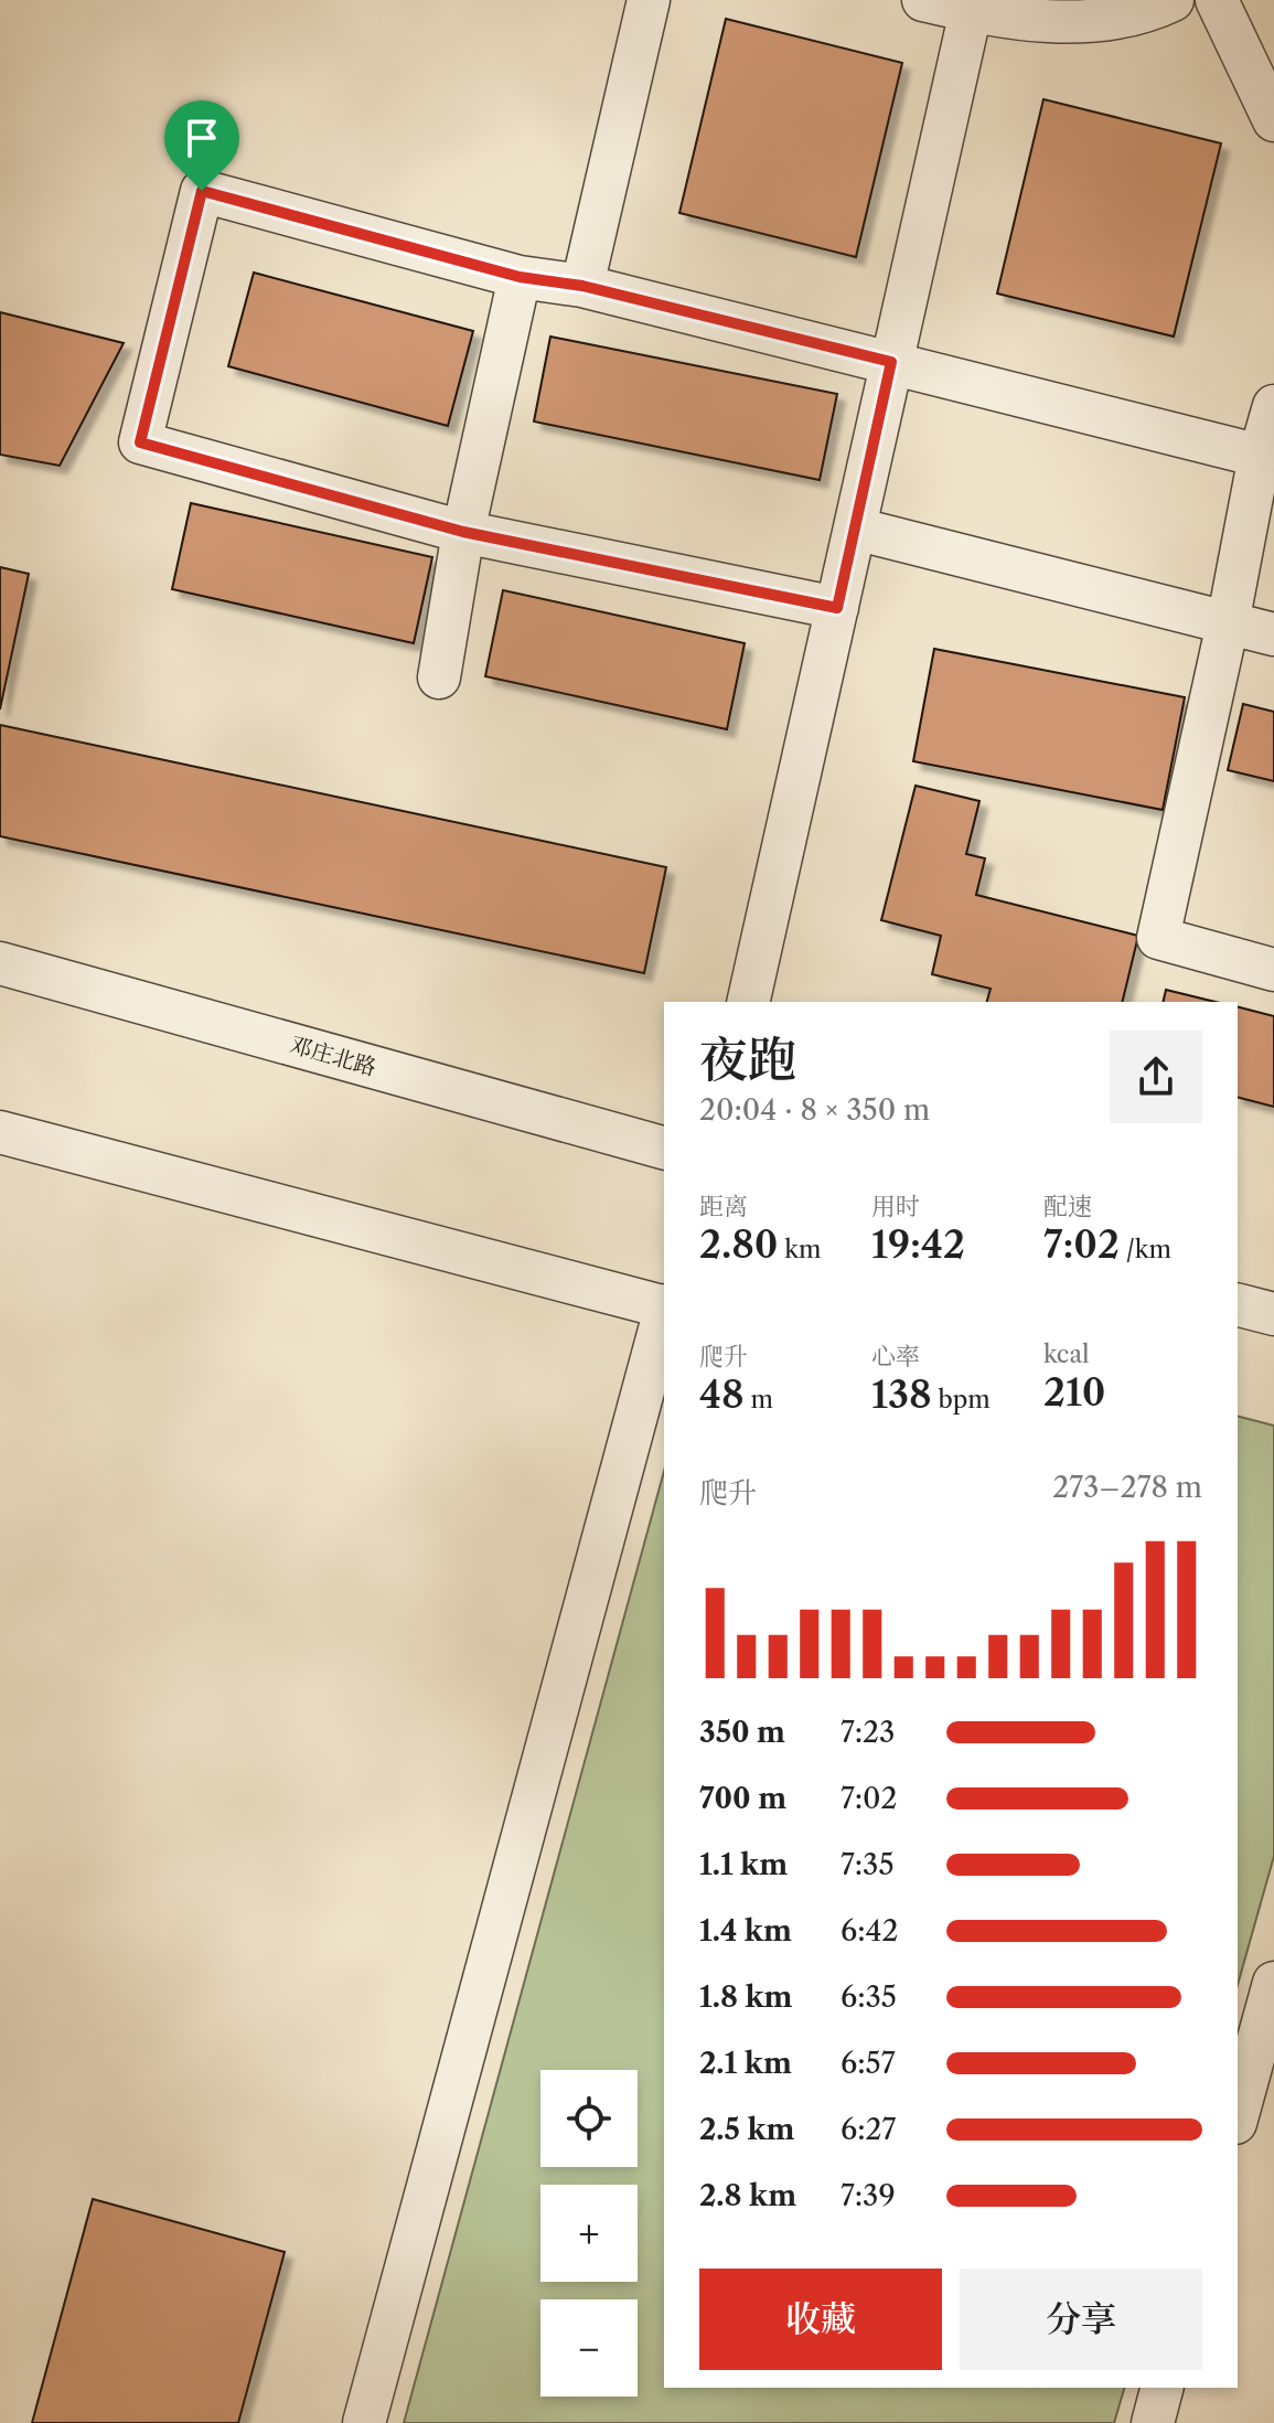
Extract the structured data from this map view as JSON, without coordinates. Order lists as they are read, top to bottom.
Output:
{
  "streets": {
    "street": ["邓庄北路"]
  },
  "page": {
    "heading": ["夜跑", "20:04 · 8 × 350 m"],
    "stats": [
      ["距离", "2.80 km"],
      ["用时", "19:42"],
      ["配速", "7:02 /km"],
      ["爬升", "48 m"],
      ["心率", "138 bpm"],
      ["kcal", "210"]
    ],
    "chart": ["爬升", "273–278 m"],
    "list": [
      {
        "name": "350 m",
        "note": "7:23"
      },
      {
        "name": "700 m",
        "note": "7:02"
      },
      {
        "name": "1.1 km",
        "note": "7:35"
      },
      {
        "name": "1.4 km",
        "note": "6:42"
      },
      {
        "name": "1.8 km",
        "note": "6:35"
      },
      {
        "name": "2.1 km",
        "note": "6:57"
      },
      {
        "name": "2.5 km",
        "note": "6:27"
      },
      {
        "name": "2.8 km",
        "note": "7:39"
      }
    ],
    "map_buttons": ["+", "−"],
    "buttons": ["收藏", "分享"]
  }
}
